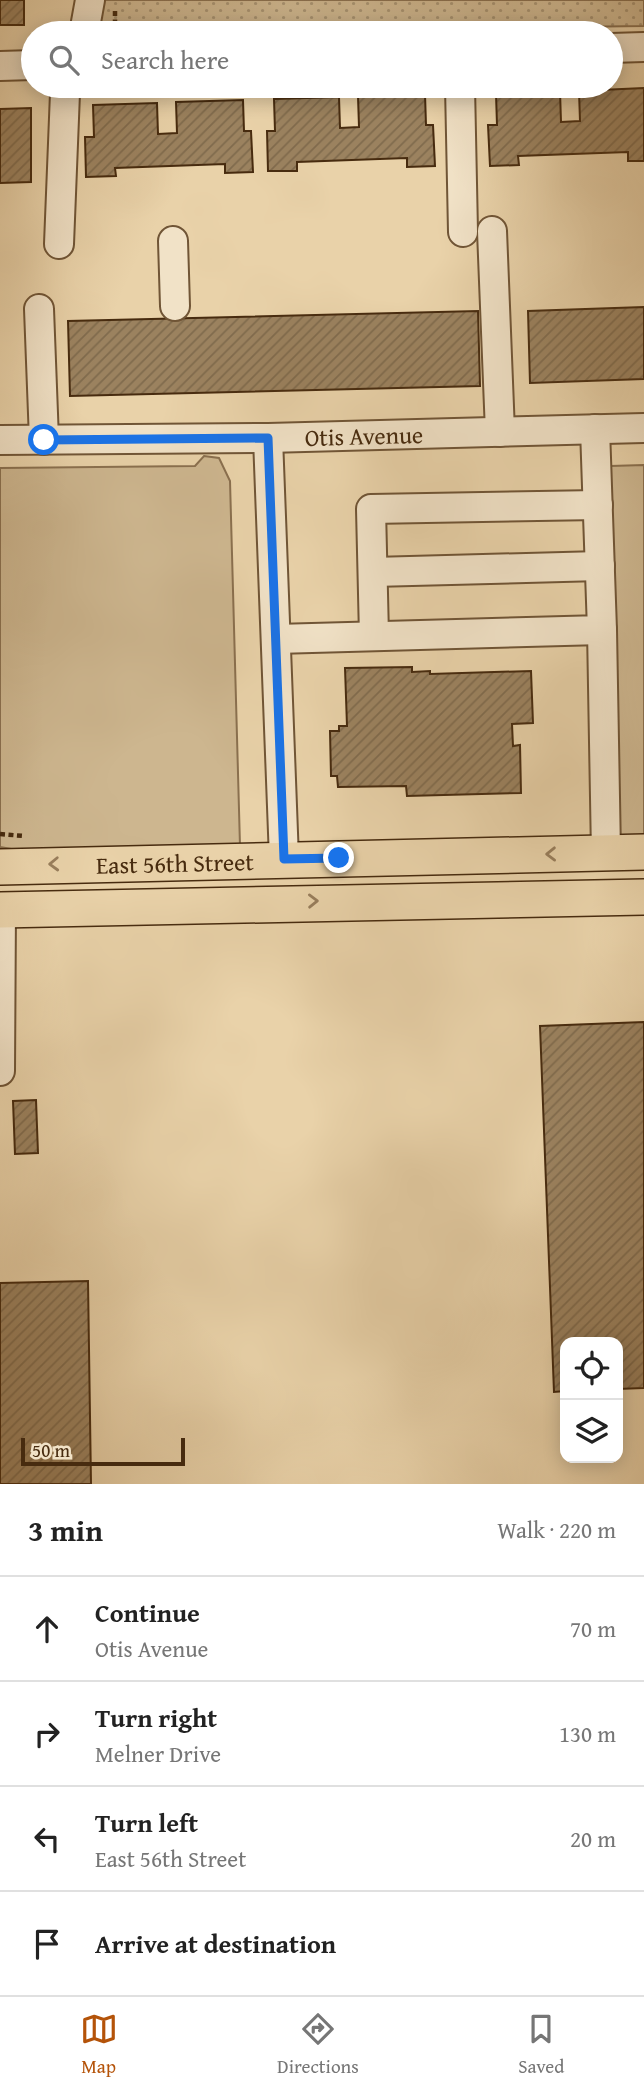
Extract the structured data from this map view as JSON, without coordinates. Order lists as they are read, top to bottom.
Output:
{
  "streets": {
    "main road": ["East 56th Street"],
    "street": ["Otis Avenue"]
  },
  "scale_bar": "50 m",
  "page": {
    "search": "Search here",
    "scale": "50 m",
    "heading": ["3 min", "Walk · 220 m"],
    "list": [
      ["Continue", "Otis Avenue", "70 m"],
      ["Turn right", "Melner Drive", "130 m"],
      ["Turn left", "East 56th Street", "20 m"],
      "Arrive at destination"
    ],
    "nav": ["Map", "Directions", "Saved"]
  }
}
